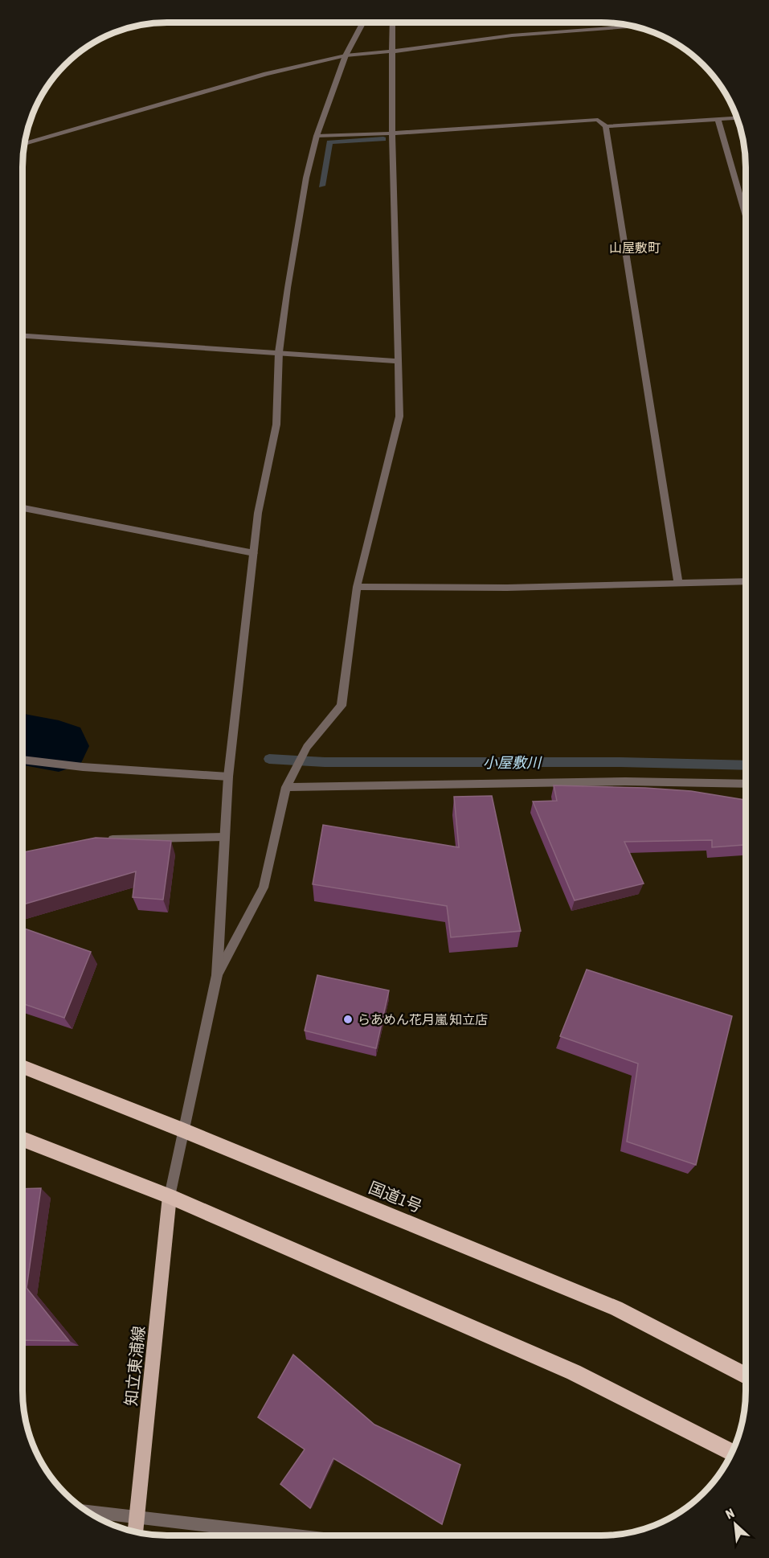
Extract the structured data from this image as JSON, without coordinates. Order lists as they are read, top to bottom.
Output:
{
  "streets": {
    "highway": ["国道1号"],
    "main road": ["知立東浦線"]
  },
  "districts": ["山屋敷町"],
  "water": ["小屋敷川"],
  "places": ["らあめん花月嵐 知立店"],
  "north": "top left"
}
